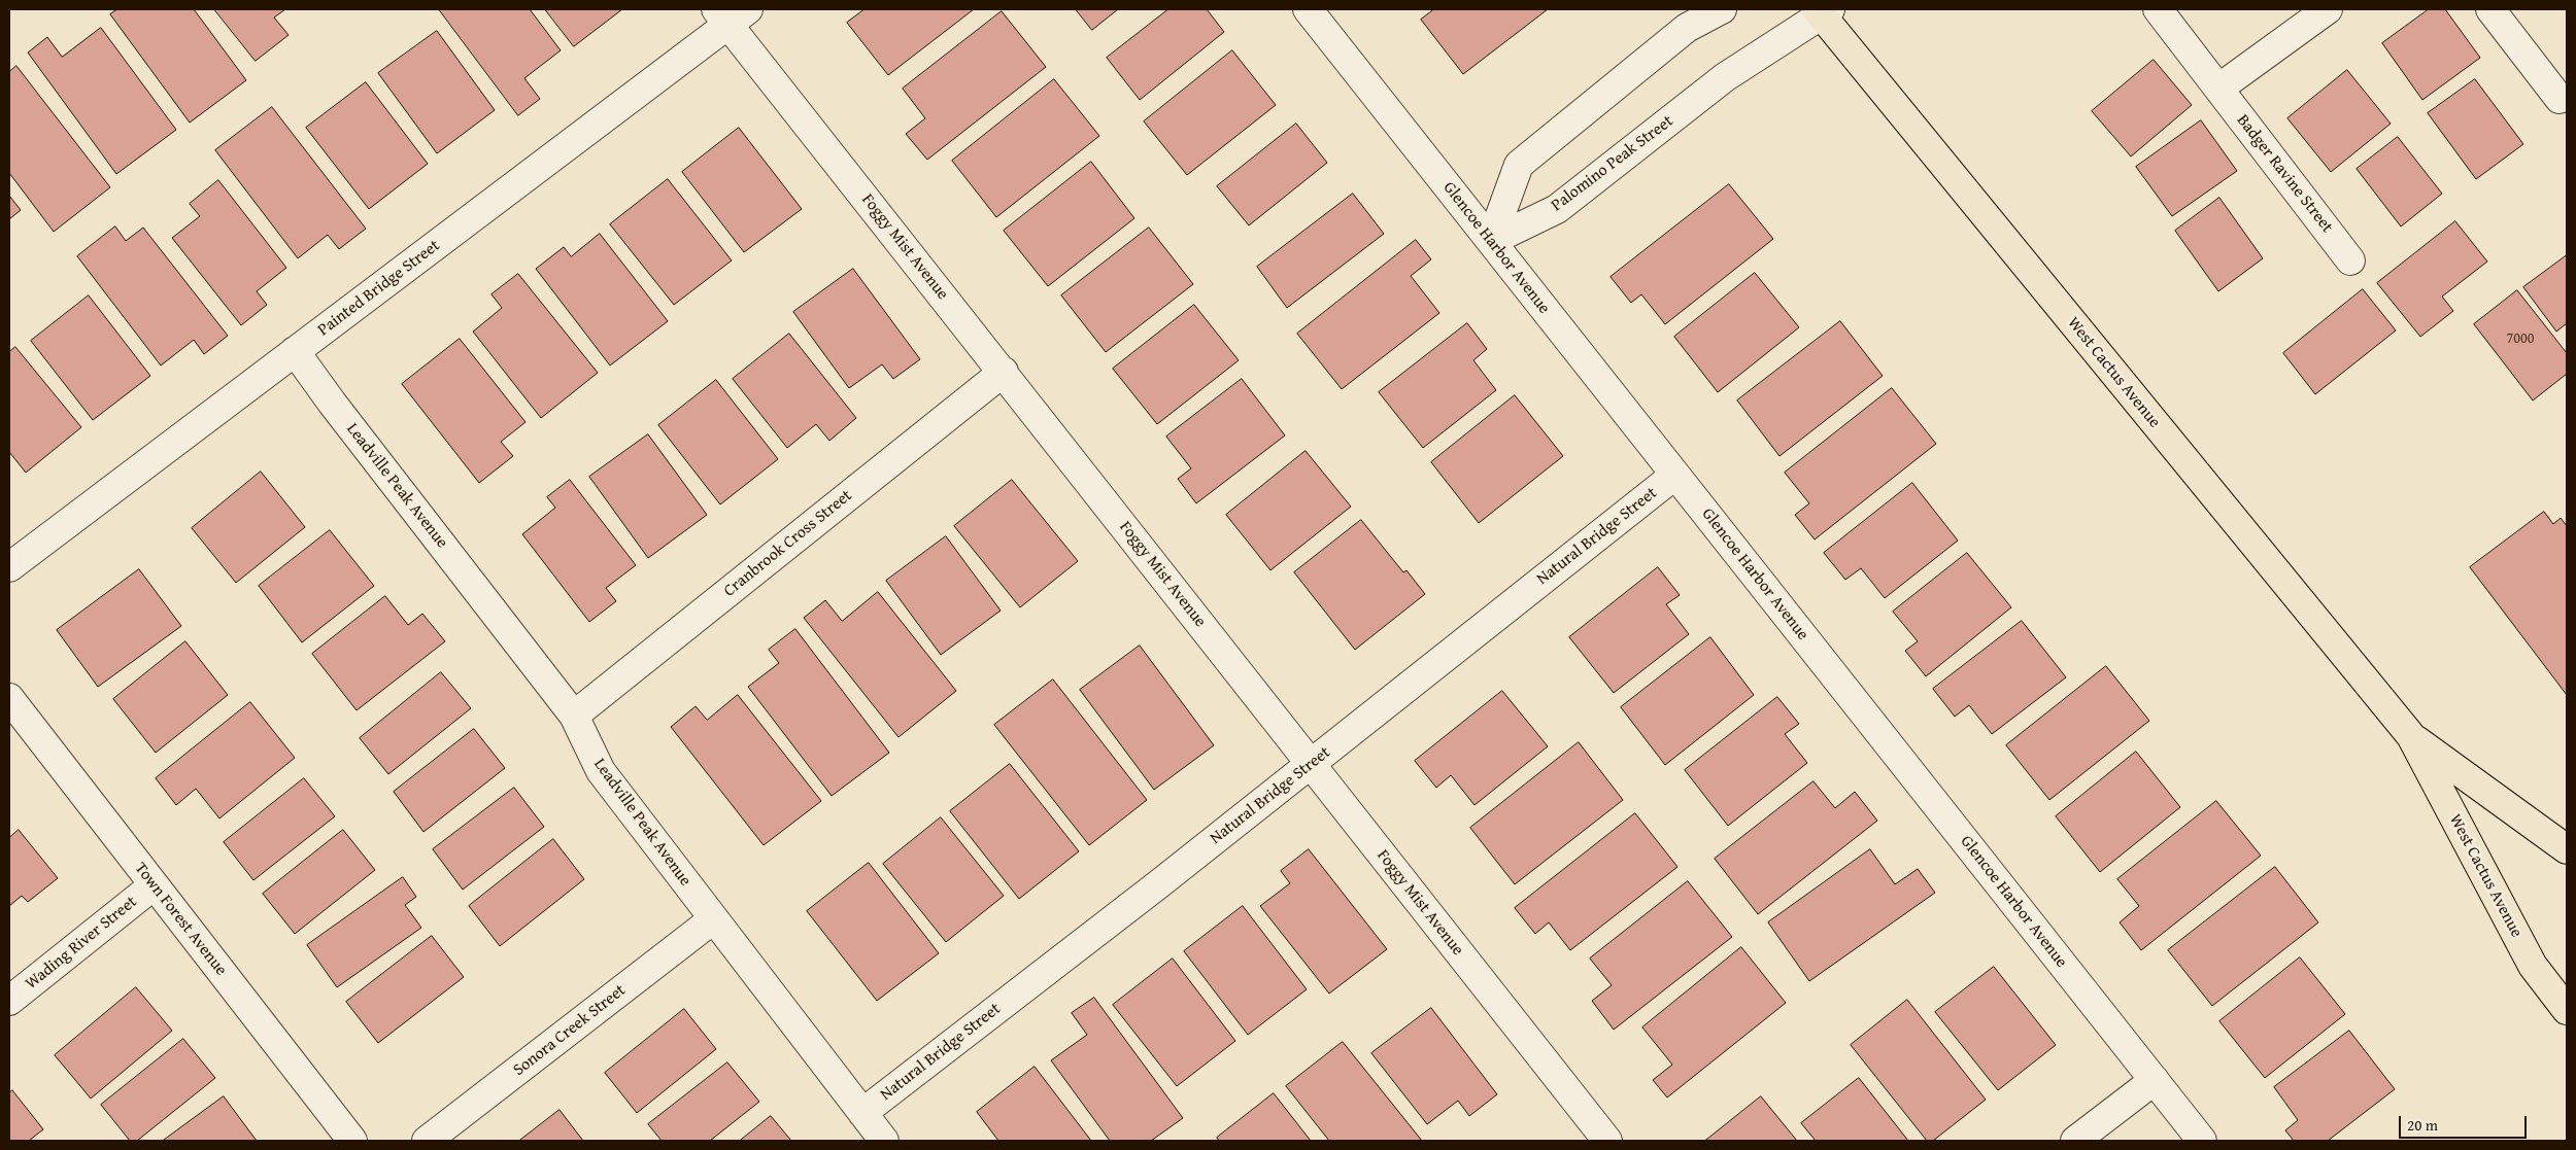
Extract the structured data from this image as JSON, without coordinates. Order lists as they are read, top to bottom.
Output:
{
  "streets": {
    "main road": ["West Cactus Avenue"],
    "street": [
      "Palomino Peak Street",
      "Badger Ravine Street",
      "Foggy Mist Avenue",
      "Glencoe Harbor Avenue",
      "Painted Bridge Street",
      "Leadville Peak Avenue",
      "Natural Bridge Street",
      "Cranbrook Cross Street",
      "Town Forest Avenue",
      "Wading River Street",
      "Sonora Creek Street"
    ]
  },
  "crossings": [
    ["Palomino Peak Street", "Glencoe Harbor Avenue"],
    ["Palomino Peak Street", "West Cactus Avenue"],
    ["Foggy Mist Avenue", "Painted Bridge Street"],
    ["Foggy Mist Avenue", "Natural Bridge Street"],
    ["Foggy Mist Avenue", "Cranbrook Cross Street"],
    ["Glencoe Harbor Avenue", "Natural Bridge Street"],
    ["Painted Bridge Street", "Leadville Peak Avenue"],
    ["Leadville Peak Avenue", "Natural Bridge Street"],
    ["Leadville Peak Avenue", "Cranbrook Cross Street"],
    ["Leadville Peak Avenue", "Sonora Creek Street"],
    ["Town Forest Avenue", "Wading River Street"]
  ],
  "house_numbers": ["7000"],
  "scale_bar": "20 m"
}
